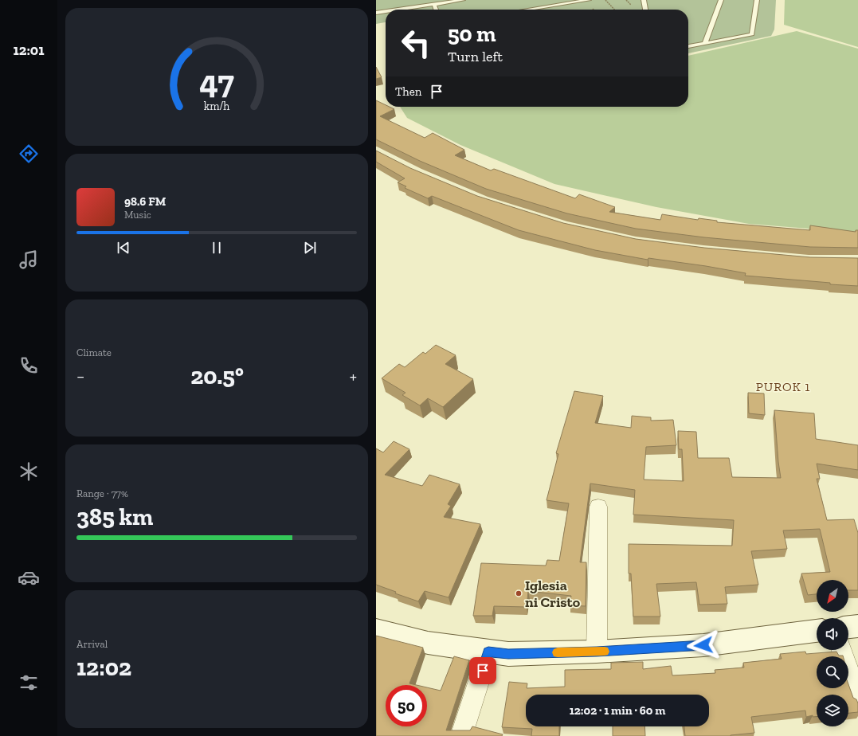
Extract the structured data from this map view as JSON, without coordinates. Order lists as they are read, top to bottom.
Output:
{
  "districts": ["PUROK 1"],
  "places": ["Iglesia ni Cristo"],
  "north": "bottom left",
  "page": {
    "tabs": "12:01",
    "turn": ["50 m", "Turn left"],
    "then": "Then",
    "song": ["98.6 FM", "Music"],
    "tile": [
      "Climate",
      ["Range · 77%", "385 km"],
      ["Arrival", "12:02"]
    ],
    "heat": ["−", "20.5°", "+"],
    "limit": "50",
    "trip": "12:02 · 1 min · 60 m",
    "gauge": ["47", "km/h"]
  }
}
